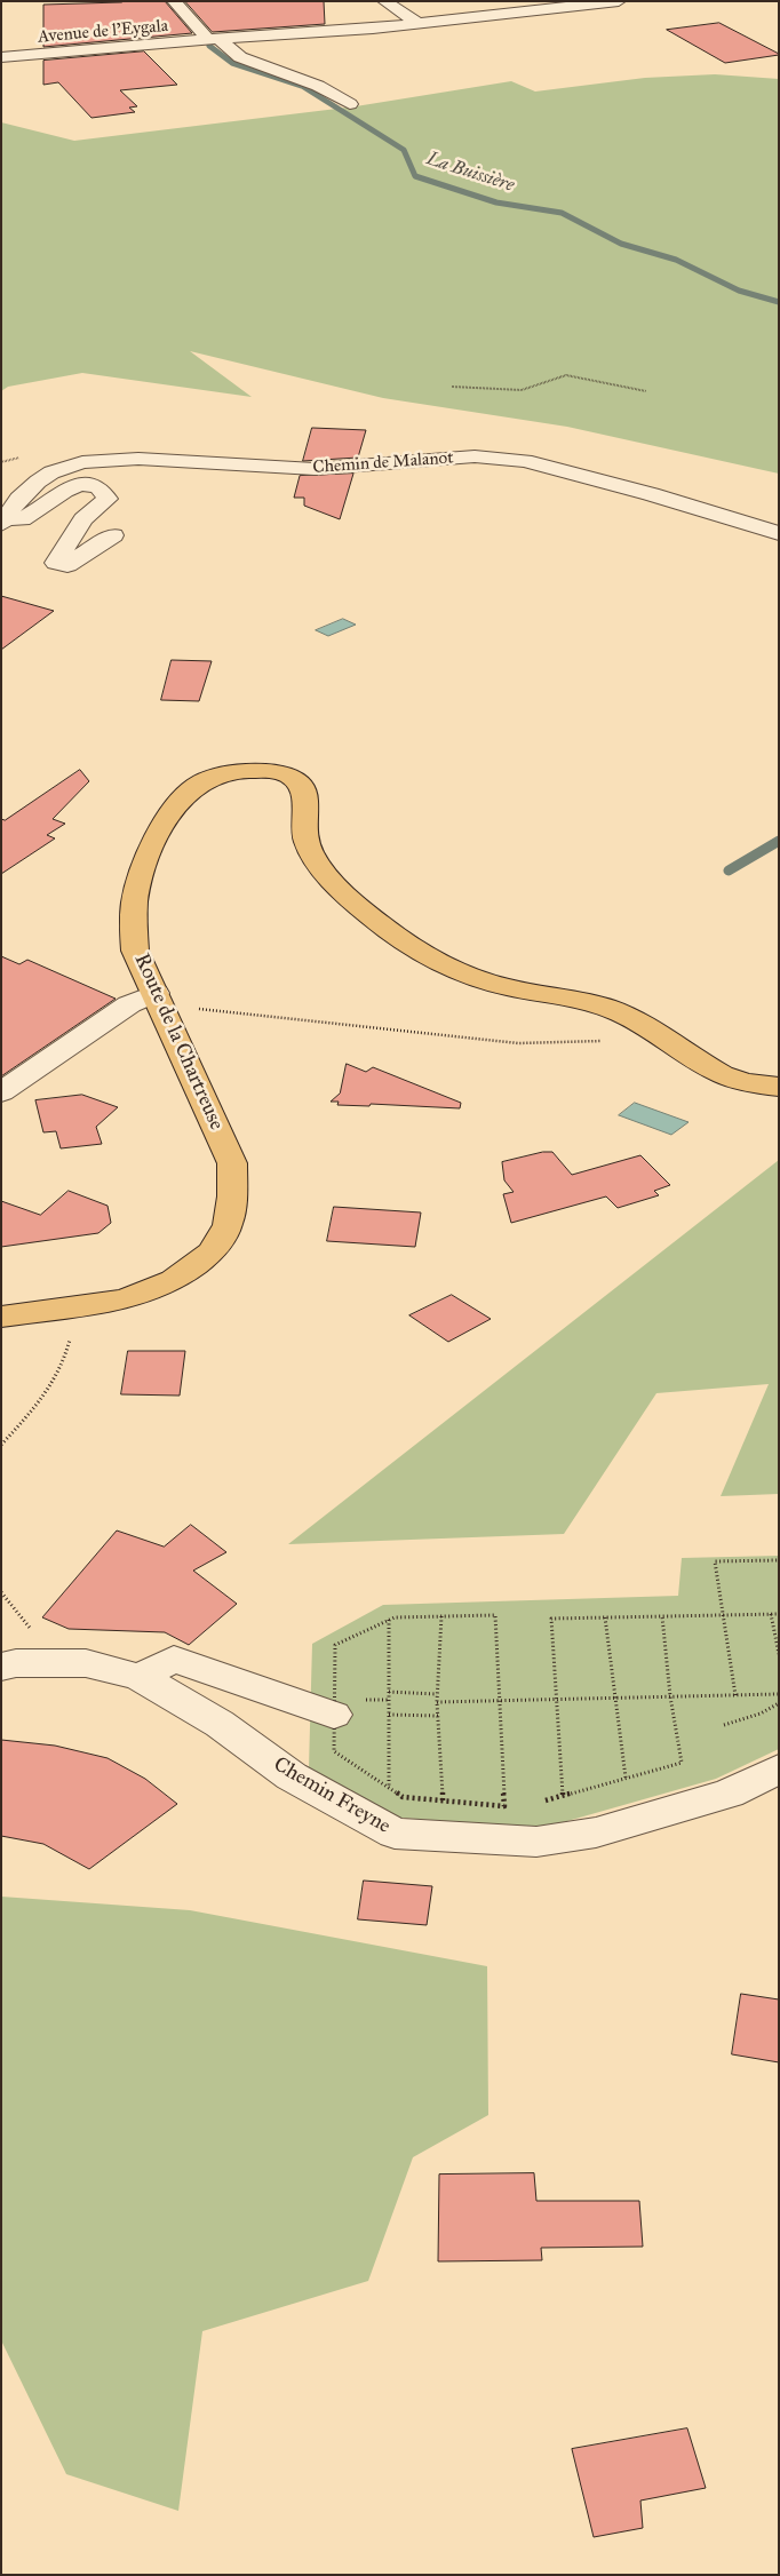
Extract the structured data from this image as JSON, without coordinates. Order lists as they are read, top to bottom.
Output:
{
  "streets": {
    "main road": ["Route de la Chartreuse"],
    "street": ["Avenue de l'Eygala", "Chemin de Malanot", "Chemin Freyne"]
  },
  "water": ["La Buissière"]
}
